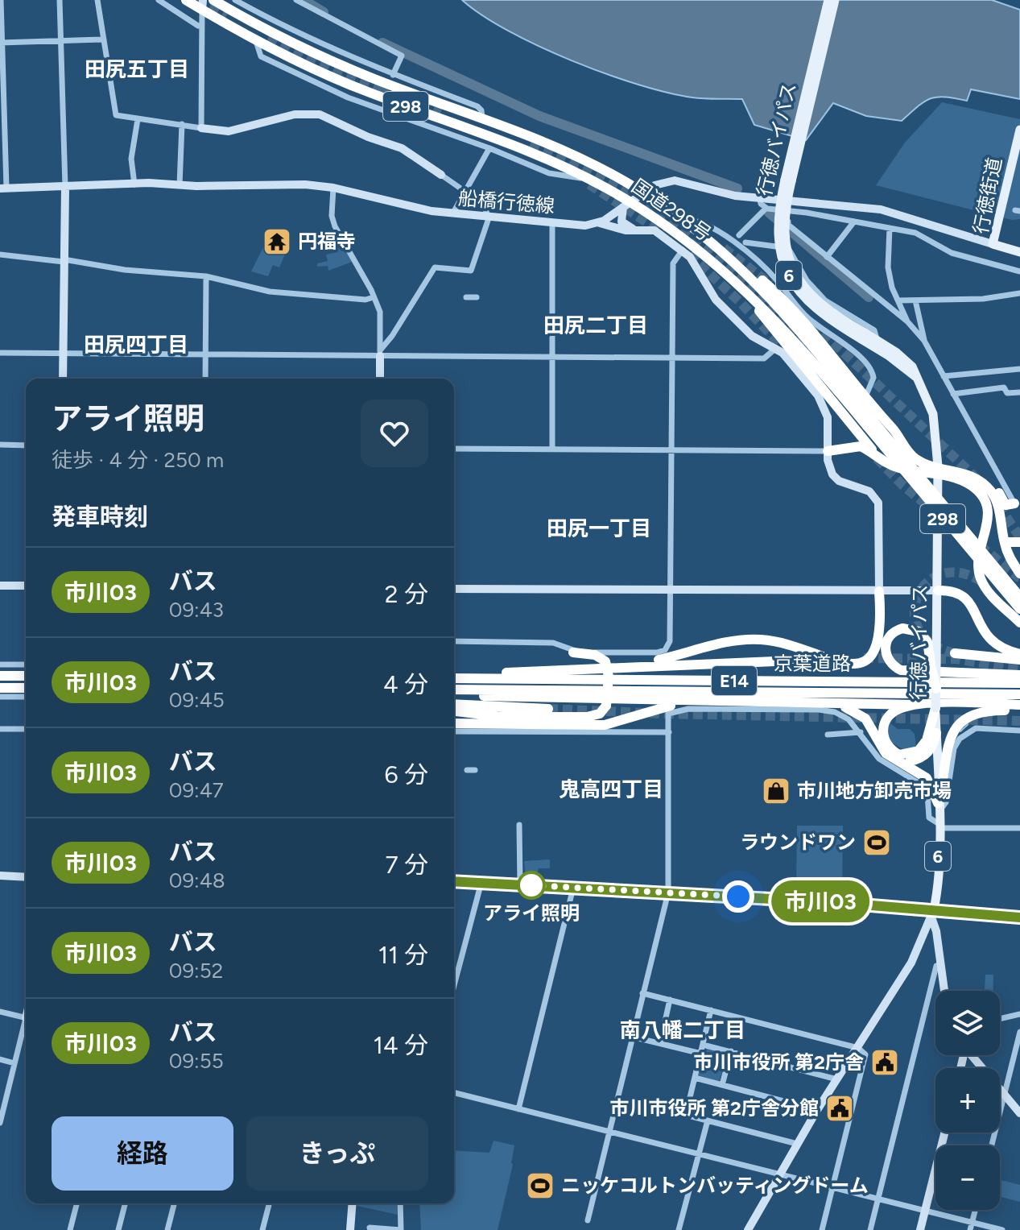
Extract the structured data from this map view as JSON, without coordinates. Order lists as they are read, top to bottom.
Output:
{
  "streets": {
    "highway": [
      "298",
      "国道298号",
      "京葉道路",
      "E14"
    ],
    "main road": ["行徳バイパス", "行徳街道", "6"],
    "street": ["船橋行徳線"]
  },
  "crossings": [
    ["298", "行徳バイパス"],
    ["298", "国道298号"]
  ],
  "districts": [
    "田尻五丁目",
    "田尻二丁目",
    "田尻四丁目",
    "田尻一丁目",
    "鬼高四丁目",
    "南八幡二丁目"
  ],
  "places": {
    "temple": ["円福寺"],
    "shop": ["市川地方卸売市場"],
    "sports": ["ラウンドワン", "ニッケコルトンバッティングドーム"],
    "other": ["アライ照明"],
    "public building": ["市川市役所 第2庁舎", "市川市役所 第2庁舎分館"]
  },
  "lines": ["bus line 市川03"],
  "page": {
    "on_map": "市川03",
    "heading": [
      ["アライ照明", "徒歩 · 4 分 · 250 m"],
      "発車時刻"
    ],
    "list": [
      {
        "mark": "市川03",
        "name": "バス",
        "note": "09:43",
        "value": "2 分"
      },
      {
        "mark": "市川03",
        "name": "バス",
        "note": "09:45",
        "value": "4 分"
      },
      {
        "mark": "市川03",
        "name": "バス",
        "note": "09:47",
        "value": "6 分"
      },
      {
        "mark": "市川03",
        "name": "バス",
        "note": "09:48",
        "value": "7 分"
      },
      {
        "mark": "市川03",
        "name": "バス",
        "note": "09:52",
        "value": "11 分"
      },
      {
        "mark": "市川03",
        "name": "バス",
        "note": "09:55",
        "value": "14 分"
      }
    ],
    "map_buttons": ["+", "−"],
    "buttons": ["経路", "きっぷ"]
  }
}
